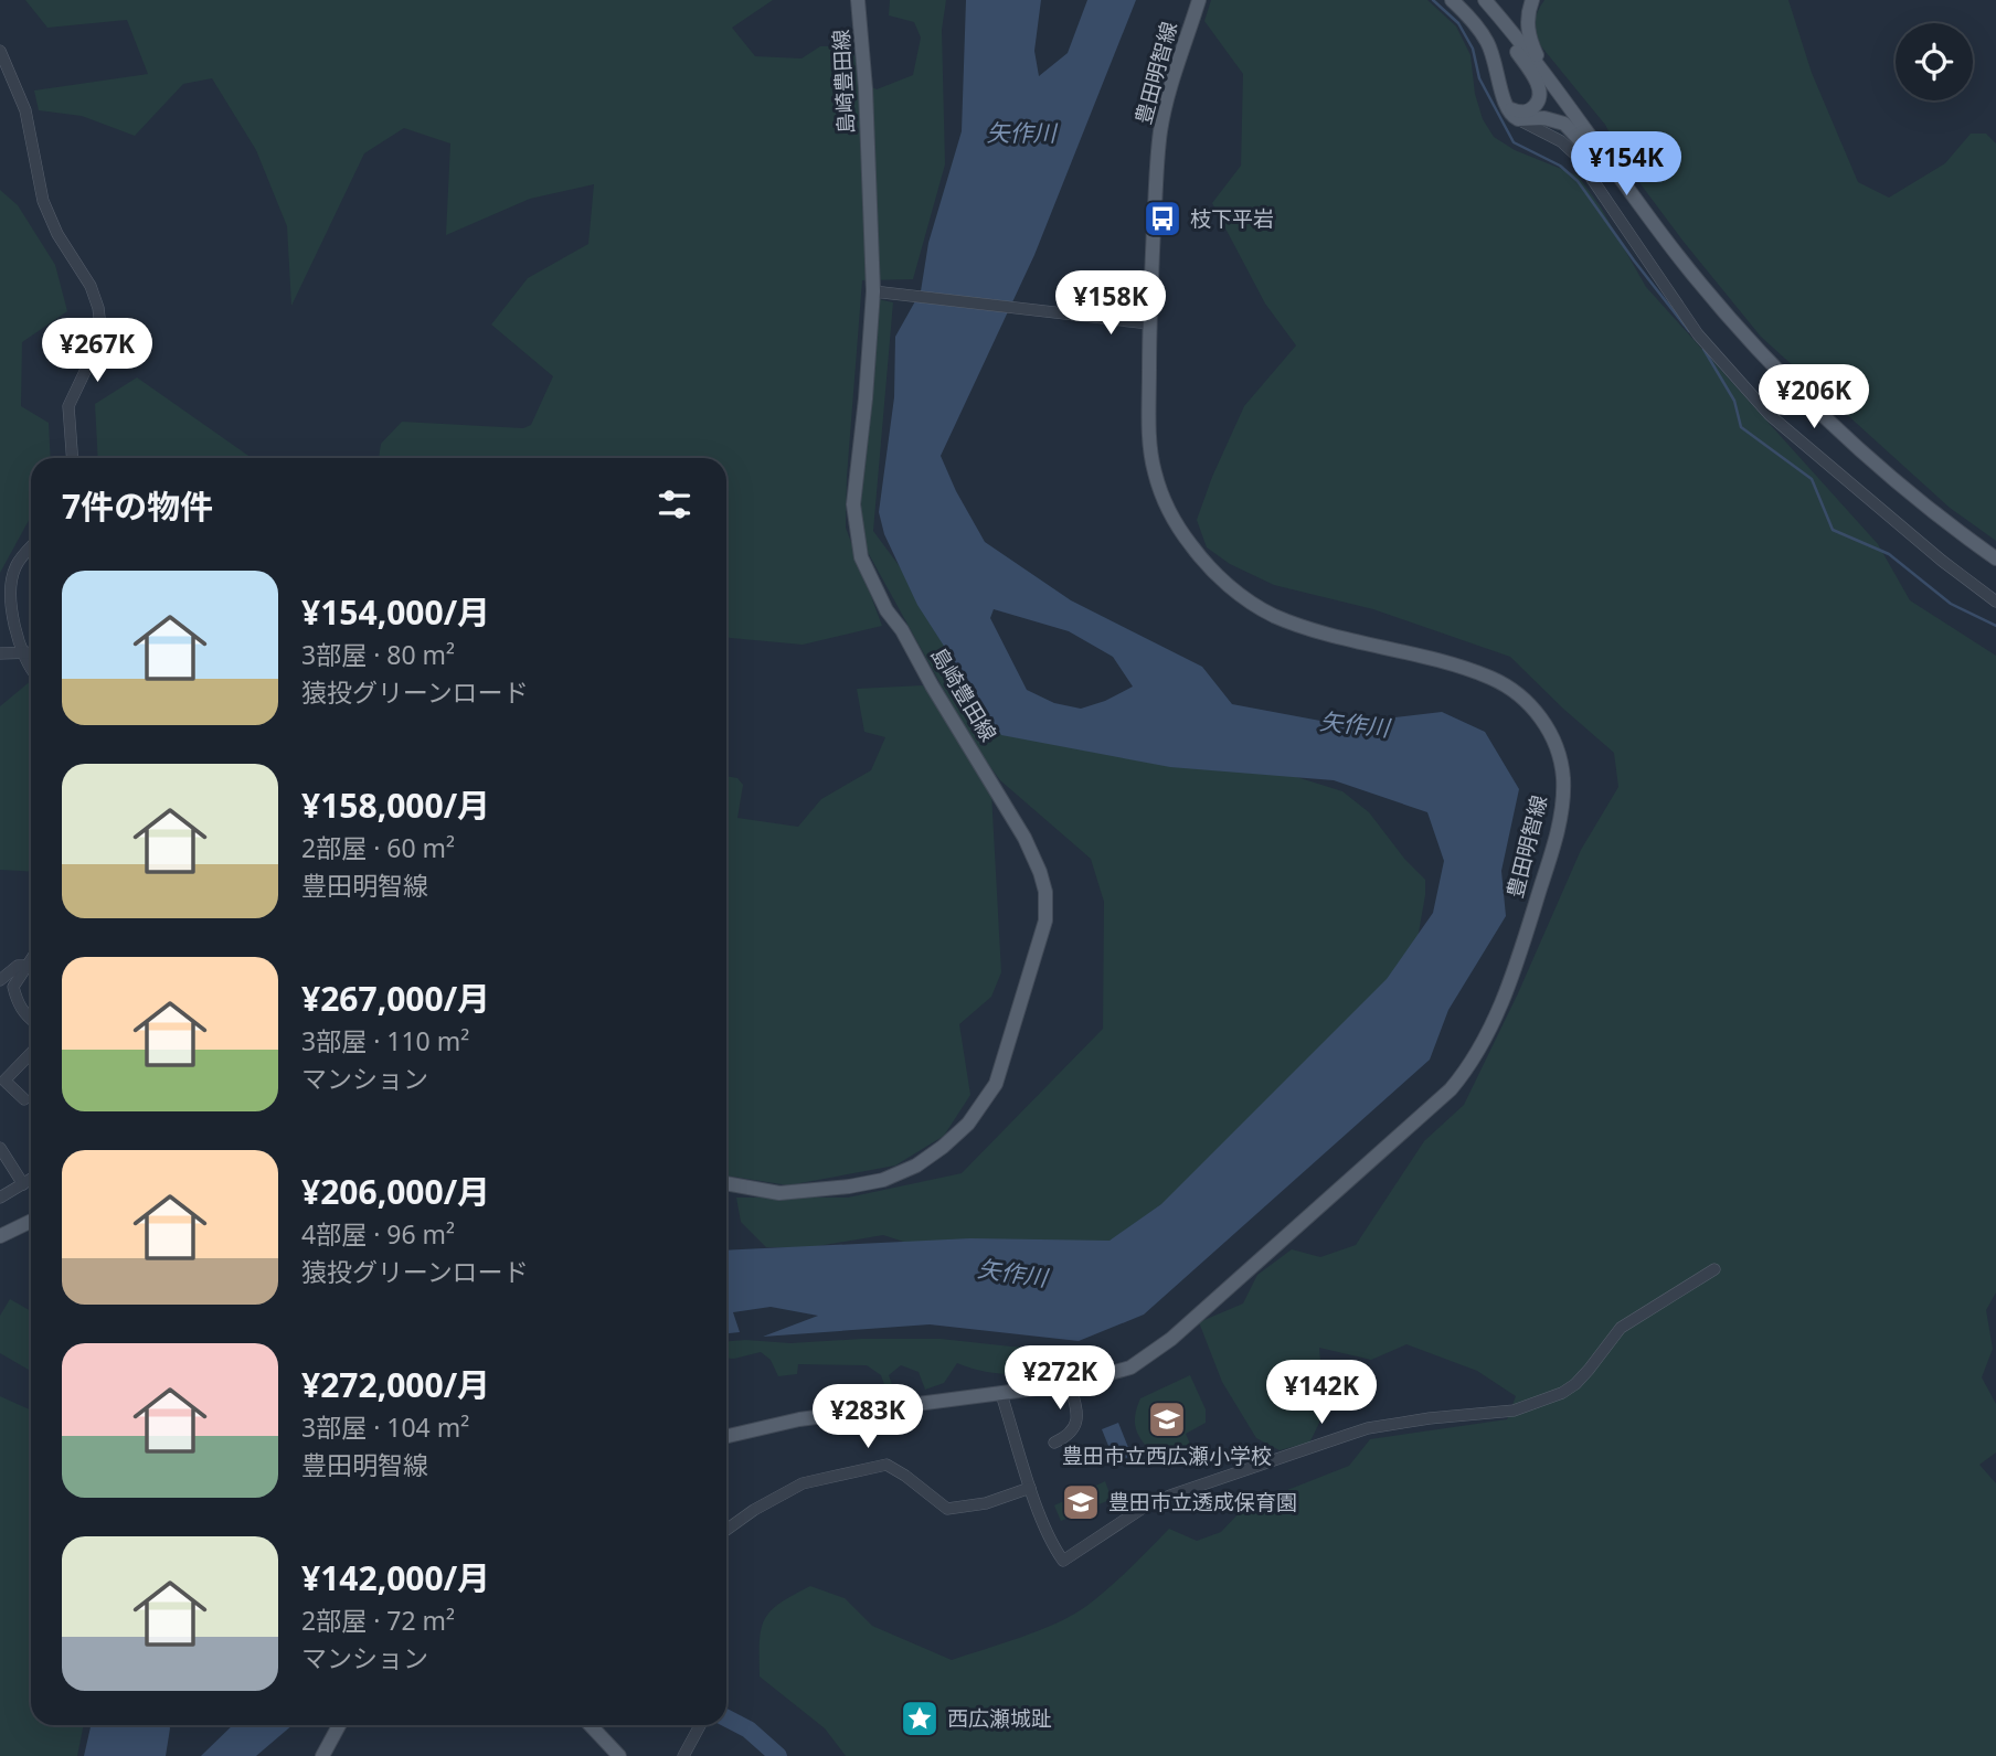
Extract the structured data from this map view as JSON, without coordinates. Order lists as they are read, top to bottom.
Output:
{
  "streets": {
    "main road": ["豊田明智線", "島崎豊田線"]
  },
  "water": ["矢作川"],
  "places": {
    "bus stop": ["枝下平岩"],
    "school or university": ["豊田市立西広瀬小学校", "豊田市立透成保育園"],
    "place": ["西広瀬城趾"]
  },
  "page": {
    "price": [
      "¥154K",
      "¥158K",
      "¥267K",
      "¥206K",
      "¥272K",
      "¥142K",
      "¥283K"
    ],
    "heading": "7件の物件",
    "list": [
      {
        "name": "¥154,000/月",
        "note": "3部屋 · 80 m² · 猿投グリーンロード"
      },
      {
        "name": "¥158,000/月",
        "note": "2部屋 · 60 m² · 豊田明智線"
      },
      {
        "name": "¥267,000/月",
        "note": "3部屋 · 110 m² · マンション"
      },
      {
        "name": "¥206,000/月",
        "note": "4部屋 · 96 m² · 猿投グリーンロード"
      },
      {
        "name": "¥272,000/月",
        "note": "3部屋 · 104 m² · 豊田明智線"
      },
      {
        "name": "¥142,000/月",
        "note": "2部屋 · 72 m² · マンション"
      }
    ]
  }
}
